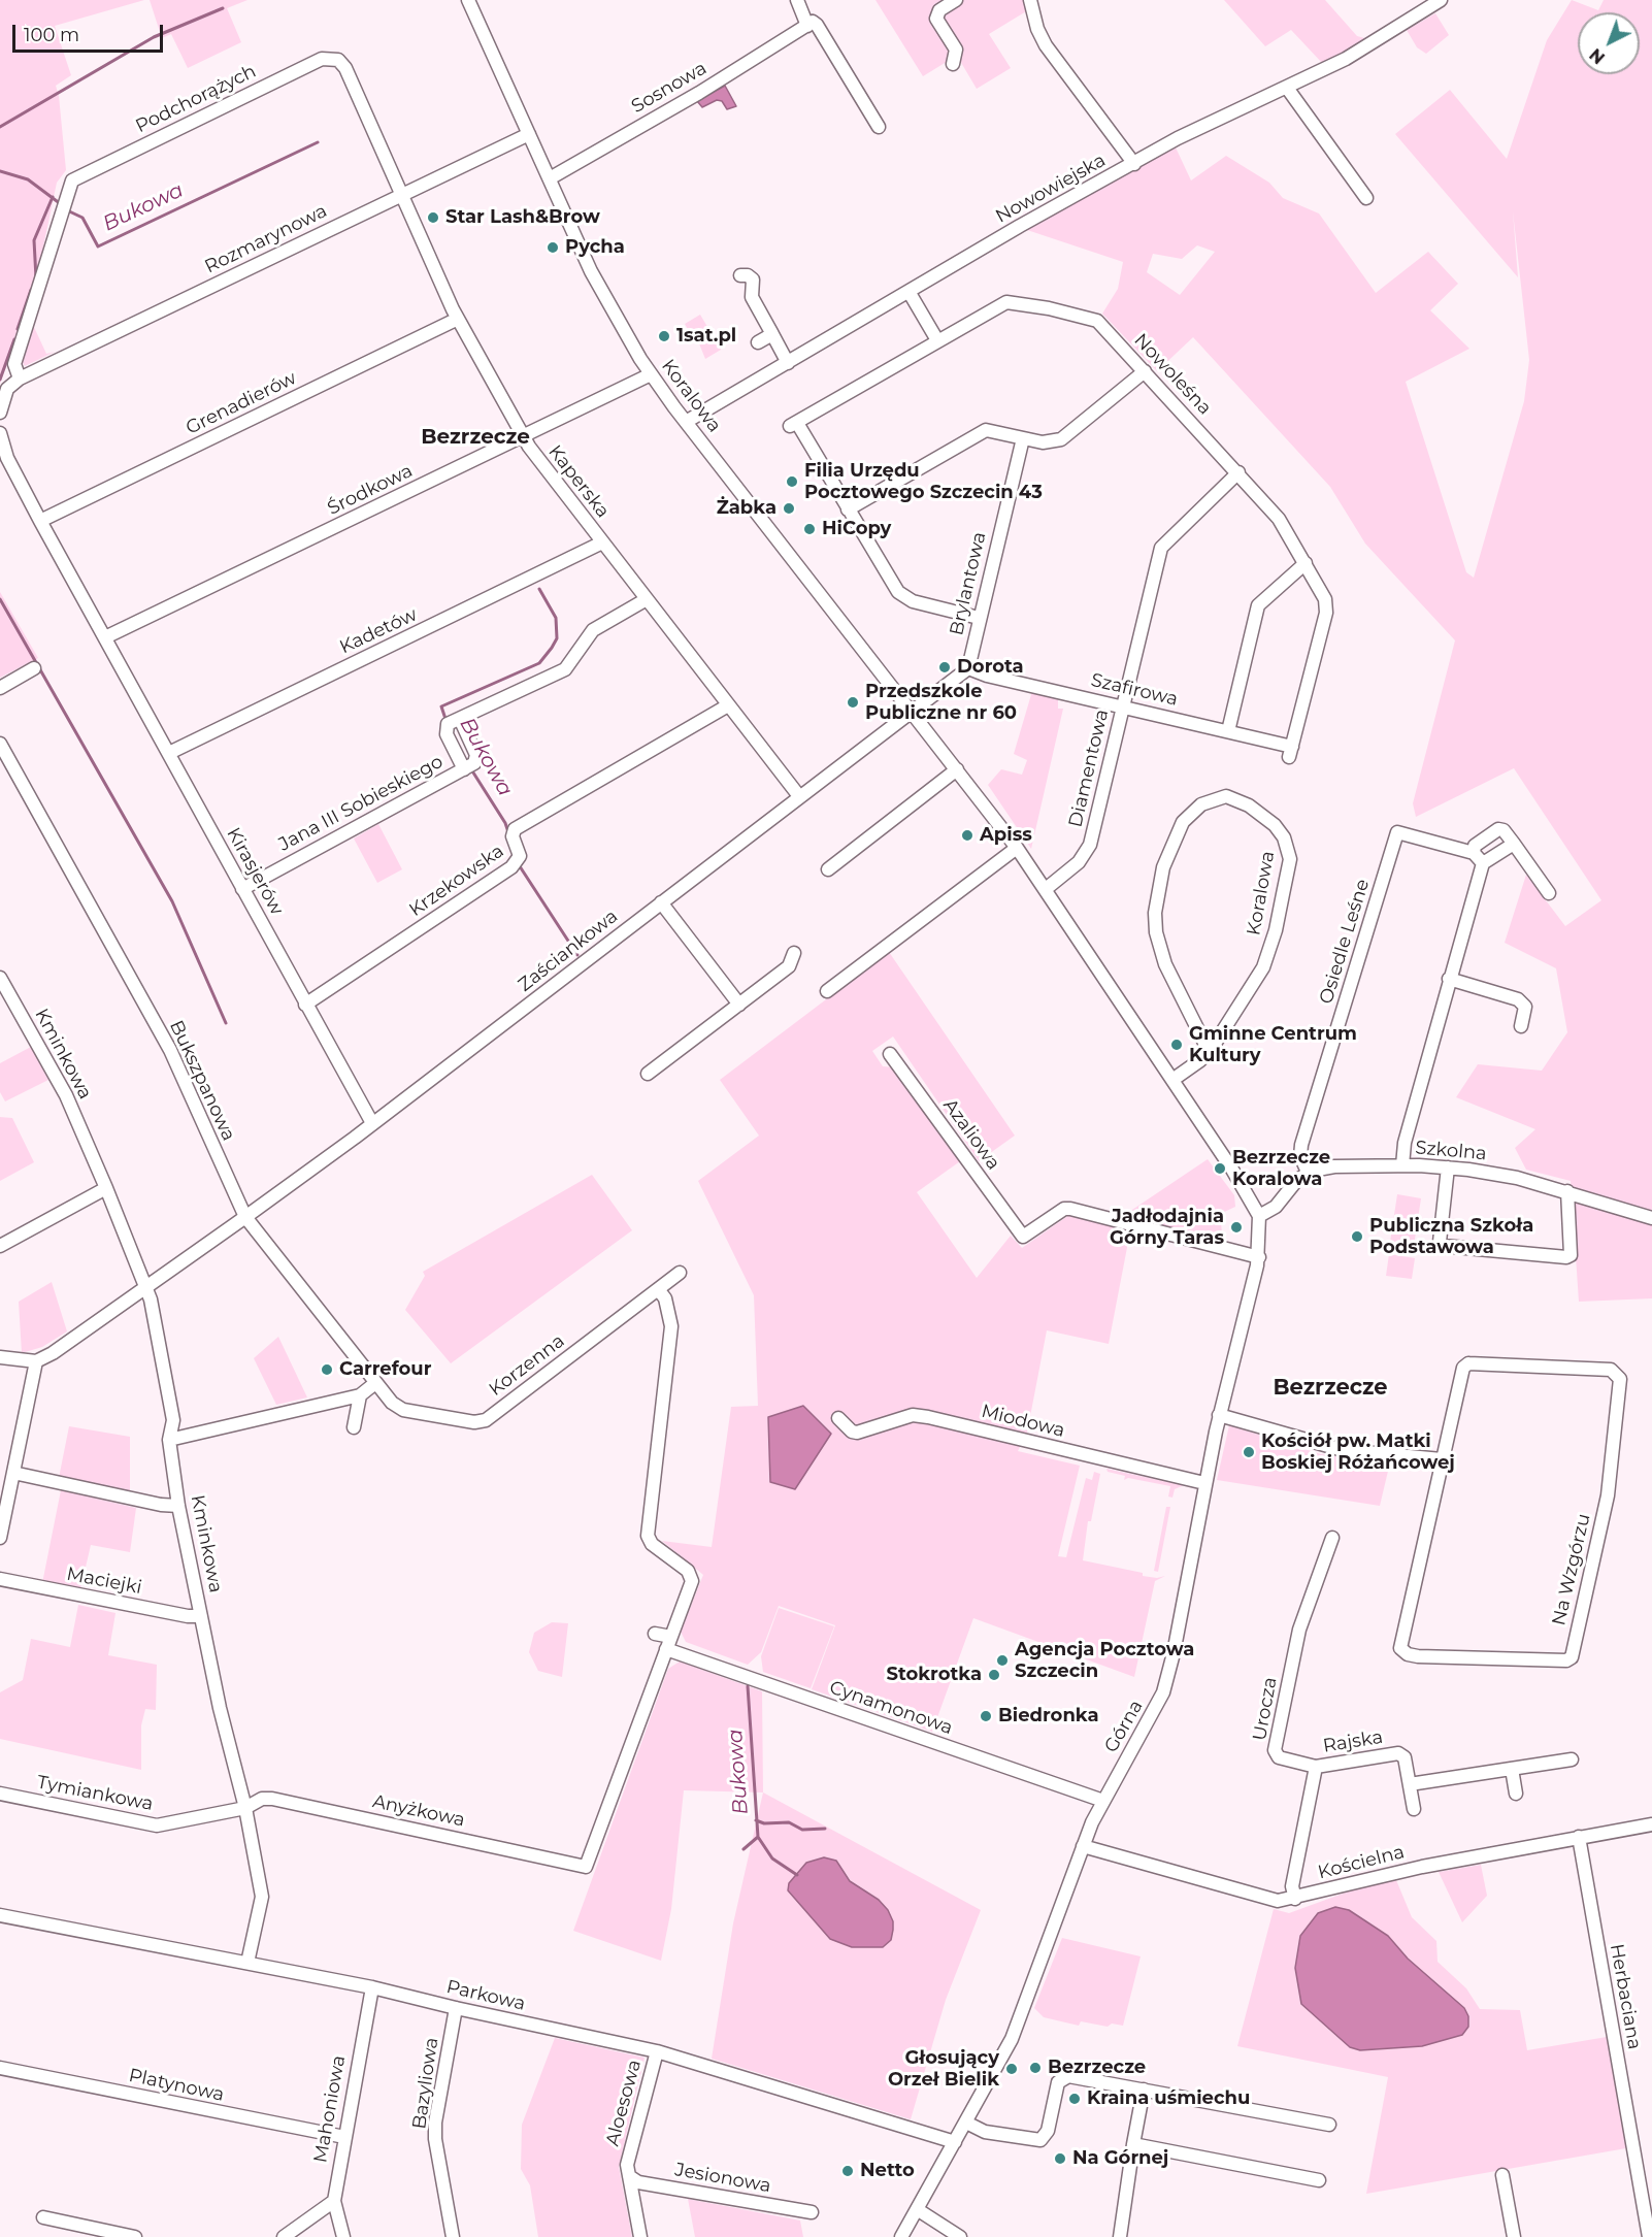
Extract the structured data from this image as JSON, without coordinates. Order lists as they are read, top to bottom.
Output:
{
  "streets": {
    "street": [
      "Sosnowa",
      "Podchorążych",
      "Nowowiejska",
      "Rozmarynowa",
      "Nowoleśna",
      "Koralowa",
      "Grenadierów",
      "Kaperska",
      "Środkowa",
      "Brylantowa",
      "Kadetów",
      "Szafirowa",
      "Diamentowa",
      "Jana III Sobieskiego",
      "Kirasjerów",
      "Krzekowska",
      "Osiedle Leśne",
      "Zaściankowa",
      "Kminkowa",
      "Bukszpanowa",
      "Azaliowa",
      "Szkolna",
      "Korzenna",
      "Miodowa",
      "Na Wzgórzu",
      "Maciejki",
      "Cynamonowa",
      "Urocza",
      "Górna",
      "Rajska",
      "Tymiankowa",
      "Anyżkowa",
      "Kościelna",
      "Parkowa",
      "Herbaciana",
      "Bazyliowa",
      "Platynowa",
      "Aloesowa",
      "Mahoniowa",
      "Jesionowa"
    ]
  },
  "crossings": [
    ["Sosnowa", "Koralowa"],
    ["Podchorążych", "Rozmarynowa"],
    ["Podchorążych", "Kaperska"],
    ["Nowowiejska", "Koralowa"],
    ["Rozmarynowa", "Koralowa"],
    ["Rozmarynowa", "Kaperska"],
    ["Nowoleśna", "Szafirowa"],
    ["Nowoleśna", "Diamentowa"],
    ["Koralowa", "Środkowa"],
    ["Koralowa", "Diamentowa"],
    ["Koralowa", "Zaściankowa"],
    ["Koralowa", "Górna"],
    ["Grenadierów", "Kaperska"],
    ["Kaperska", "Środkowa"],
    ["Kaperska", "Kadetów"],
    ["Kaperska", "Krzekowska"],
    ["Kaperska", "Zaściankowa"],
    ["Środkowa", "Kirasjerów"],
    ["Brylantowa", "Szafirowa"],
    ["Kadetów", "Kirasjerów"],
    ["Szafirowa", "Diamentowa"],
    ["Jana III Sobieskiego", "Kirasjerów"],
    ["Kirasjerów", "Krzekowska"],
    ["Kirasjerów", "Zaściankowa"],
    ["Osiedle Leśne", "Szkolna"],
    ["Zaściankowa", "Bukszpanowa"],
    ["Kminkowa", "Maciejki"],
    ["Kminkowa", "Tymiankowa"],
    ["Kminkowa", "Anyżkowa"],
    ["Bukszpanowa", "Korzenna"],
    ["Azaliowa", "Górna"],
    ["Miodowa", "Górna"],
    ["Cynamonowa", "Górna"],
    ["Cynamonowa", "Anyżkowa"],
    ["Urocza", "Rajska"],
    ["Górna", "Kościelna"],
    ["Górna", "Parkowa"],
    ["Tymiankowa", "Anyżkowa"],
    ["Kościelna", "Herbaciana"],
    ["Parkowa", "Bazyliowa"],
    ["Parkowa", "Aloesowa"],
    ["Parkowa", "Mahoniowa"],
    ["Platynowa", "Mahoniowa"],
    ["Aloesowa", "Jesionowa"]
  ],
  "districts": ["Bezrzecze", "Bezrzecze"],
  "water": ["Bukowa"],
  "places": [
    "Star Lash&Brow",
    "Pycha",
    "1sat.pl",
    "Filia Urzędu Pocztowego Szczecin 43",
    "Żabka",
    "HiCopy",
    "Dorota",
    "Przedszkole Publiczne nr 60",
    "Apiss",
    "Gminne Centrum Kultury",
    "Bezrzecze Koralowa",
    "Jadłodajnia Górny Taras",
    "Publiczna Szkoła Podstawowa",
    "Carrefour",
    "Kościół pw. Matki Boskiej Różańcowej",
    "Agencja Pocztowa Szczecin",
    "Stokrotka",
    "Biedronka",
    "Bezrzecze",
    "Głosujący Orzeł Bielik",
    "Kraina uśmiechu",
    "Na Górnej",
    "Netto"
  ],
  "scale_bar": "100 m",
  "north": "bottom left"
}
